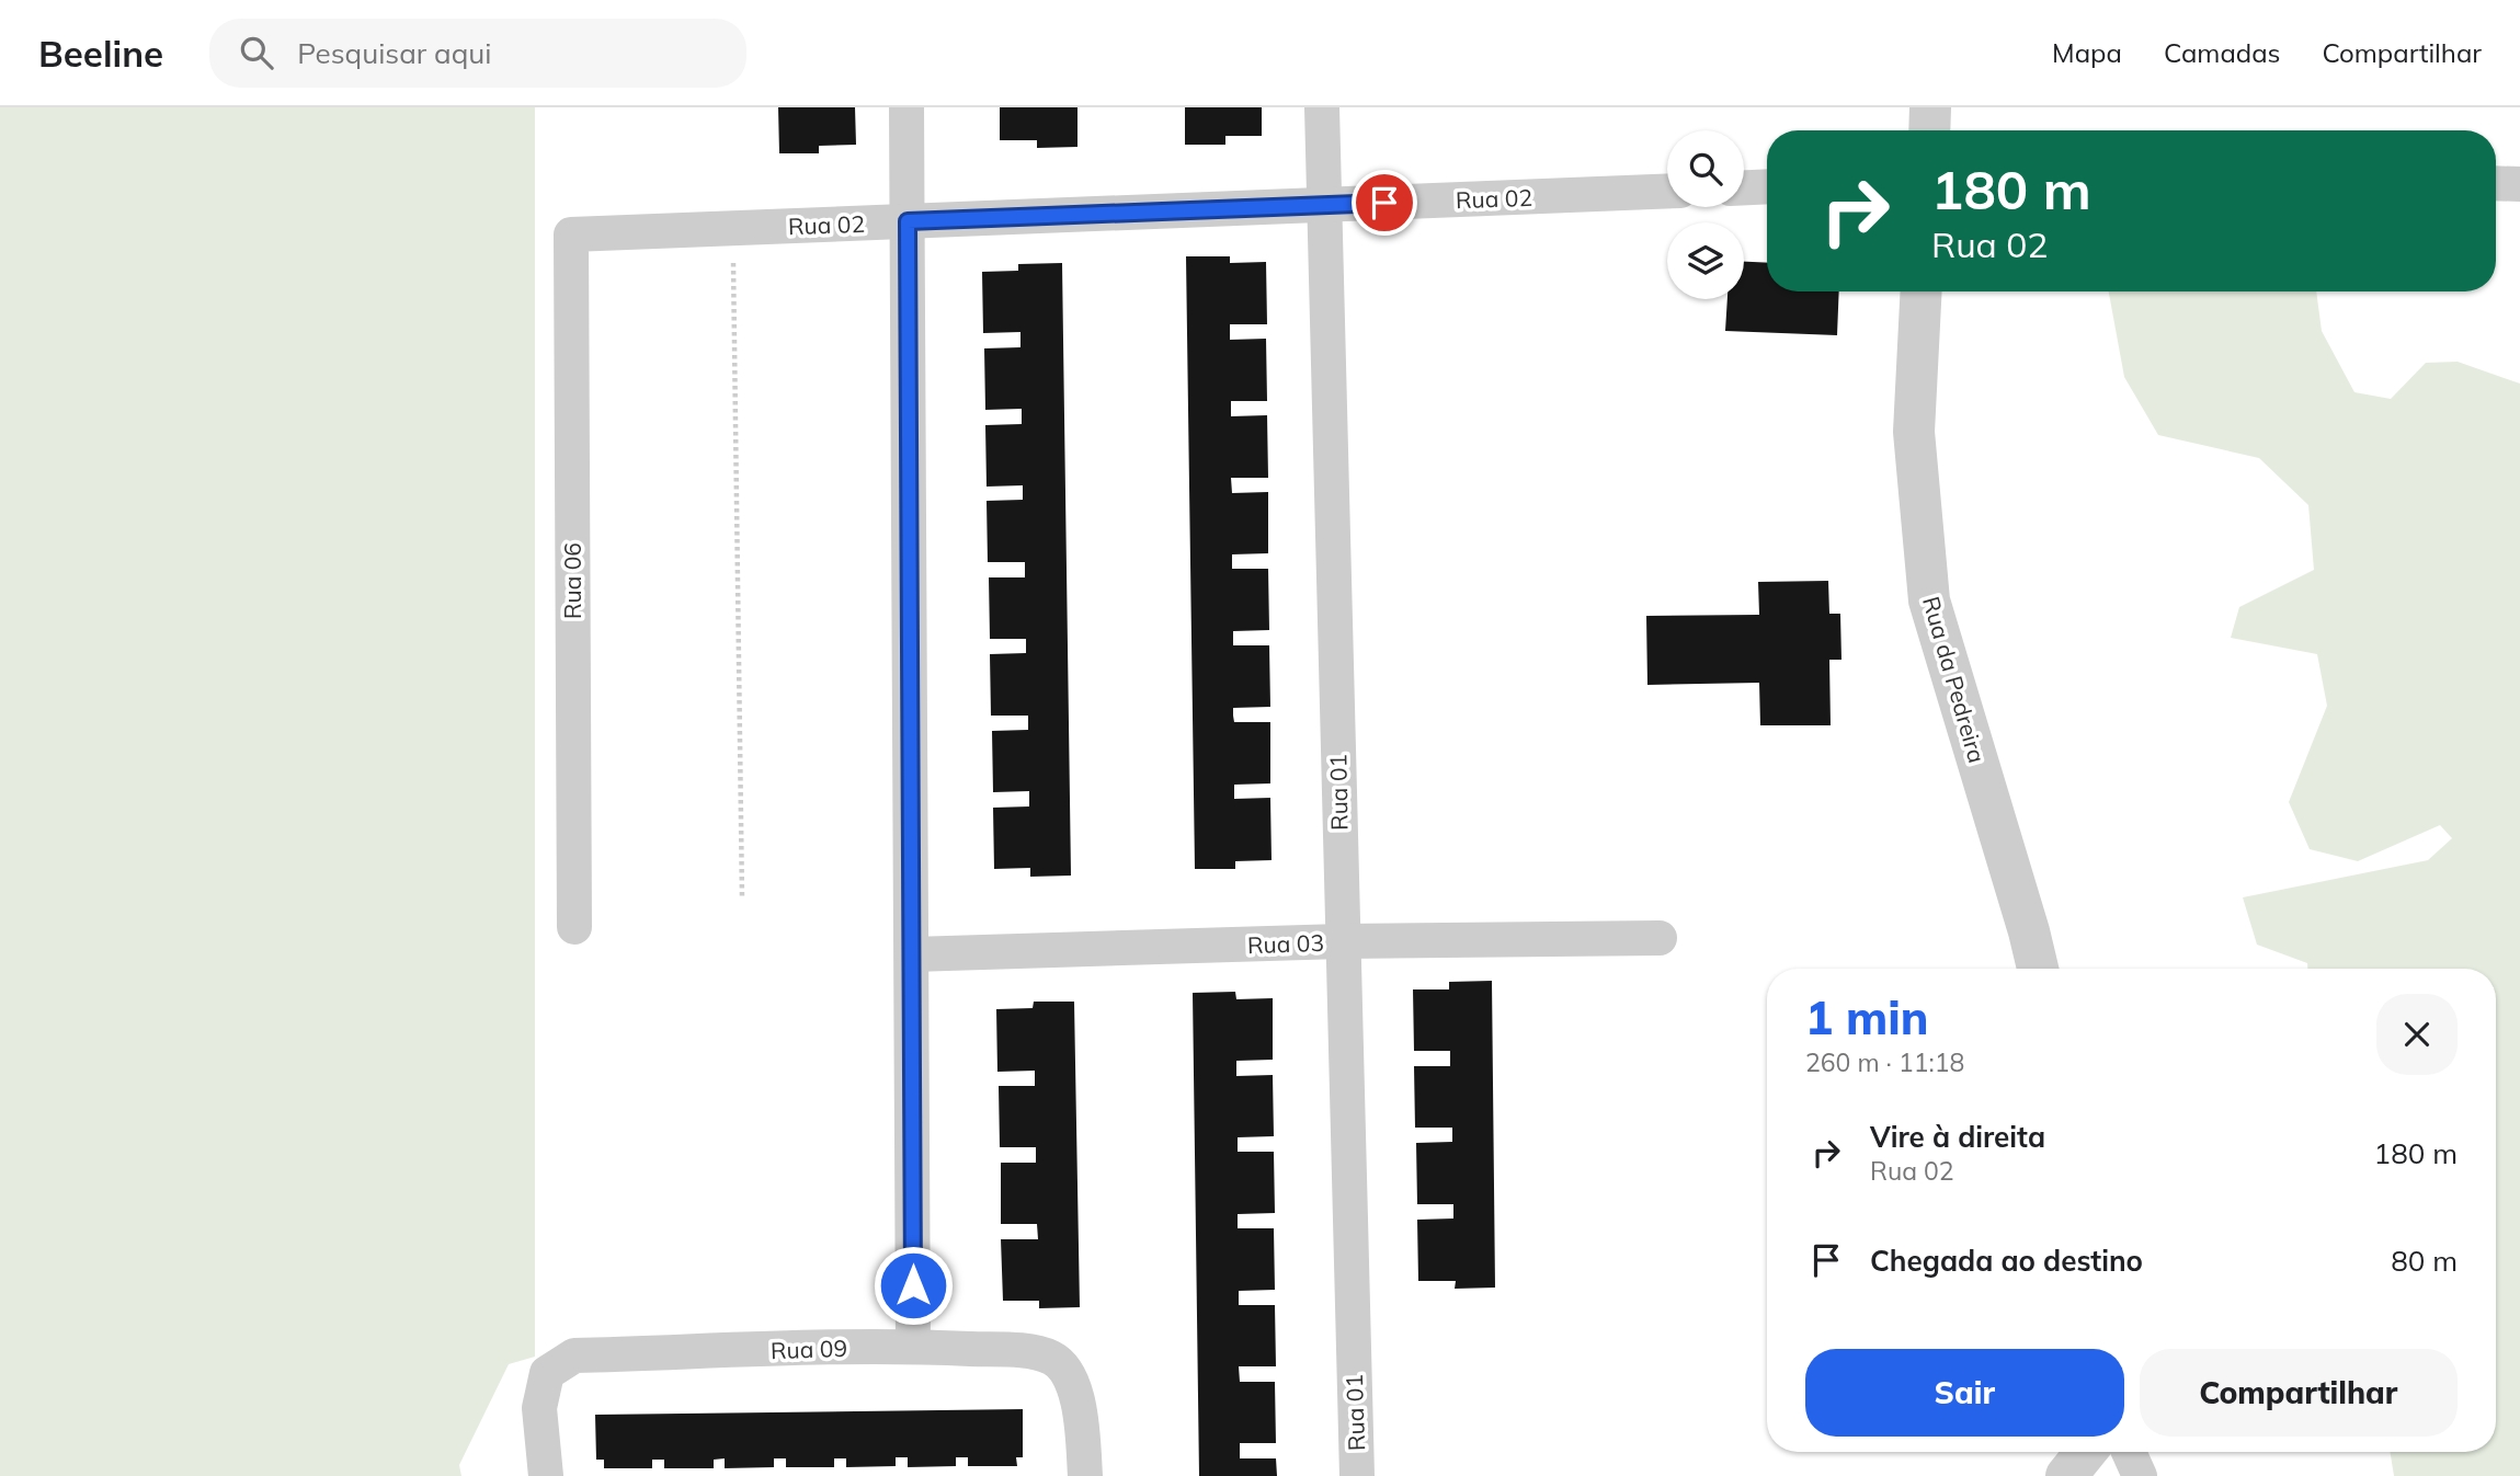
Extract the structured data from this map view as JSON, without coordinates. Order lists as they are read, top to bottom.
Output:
{
  "streets": {
    "street": [
      "Rua 02",
      "Rua 06",
      "Rua da Pedreira",
      "Rua 01",
      "Rua 03",
      "Rua 09"
    ]
  },
  "crossings": [
    ["Rua 02", "Rua 06"],
    ["Rua 02", "Rua 01"],
    ["Rua 01", "Rua 03"]
  ],
  "page": {
    "header": "Beeline",
    "search": "Pesquisar aqui",
    "nav": ["Mapa", "Camadas", "Compartilhar"],
    "turn": ["180 m", "Rua 02"],
    "heading": ["1 min", "260 m · 11:18"],
    "list": [
      {
        "name": "Vire à direita",
        "note": "Rua 02",
        "value": "180 m"
      },
      {
        "name": "Chegada ao destino",
        "value": "80 m"
      }
    ],
    "buttons": ["Sair", "Compartilhar"]
  }
}
